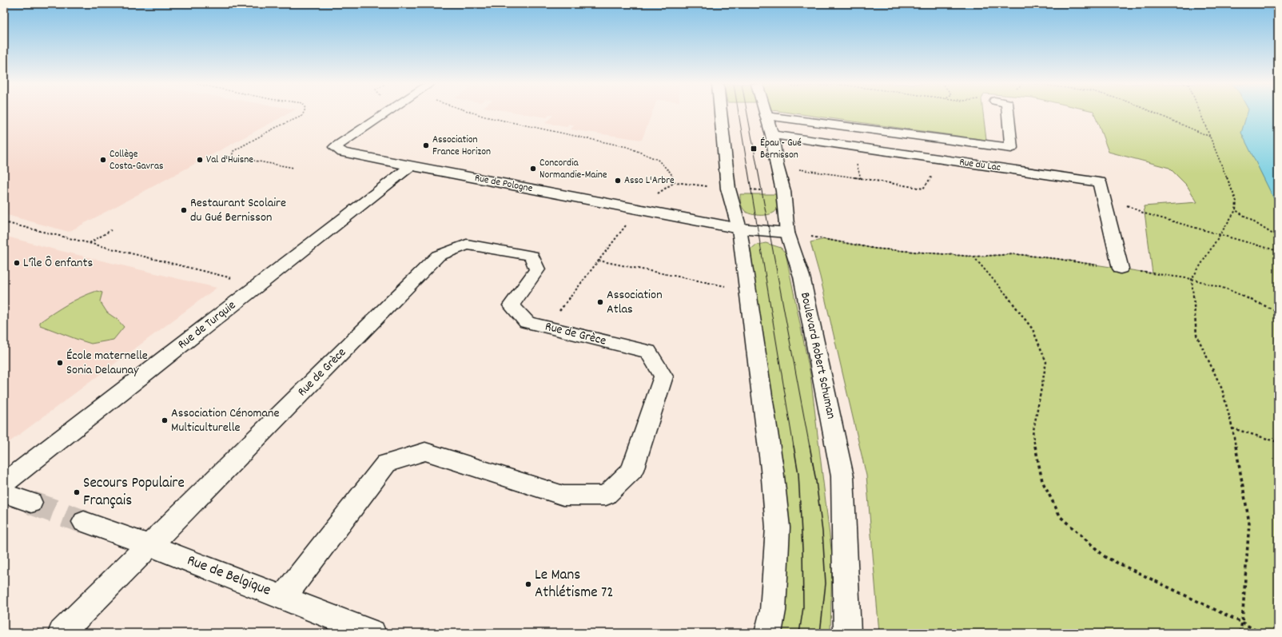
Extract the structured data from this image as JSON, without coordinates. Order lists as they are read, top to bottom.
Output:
{
  "streets": {
    "street": [
      "Rue du Lac",
      "Rue de Pologne",
      "Rue de Turquie",
      "Rue de Grèce",
      "Boulevard Robert Schuman",
      "Rue de Belgique"
    ]
  },
  "crossings": [
    ["Rue du Lac", "Boulevard Robert Schuman"],
    ["Rue de Pologne", "Rue de Turquie"],
    ["Rue de Pologne", "Boulevard Robert Schuman"],
    ["Rue de Grèce", "Rue de Belgique"]
  ],
  "places": {
    "other": [
      "Association France Horizon",
      "Collège Costa-Gavras",
      "Val d'Huisne",
      "Concordia Normandie-Maine",
      "Asso L'Arbre",
      "Restaurant Scolaire du Gué Bernisson",
      "L'île Ô enfants",
      "Association Atlas",
      "École maternelle Sonia Delaunay",
      "Association Cénomane Multiculturelle",
      "Secours Populaire Français",
      "Le Mans Athlétisme 72"
    ],
    "transit": ["Épau - Gué Bernisson"]
  }
}
